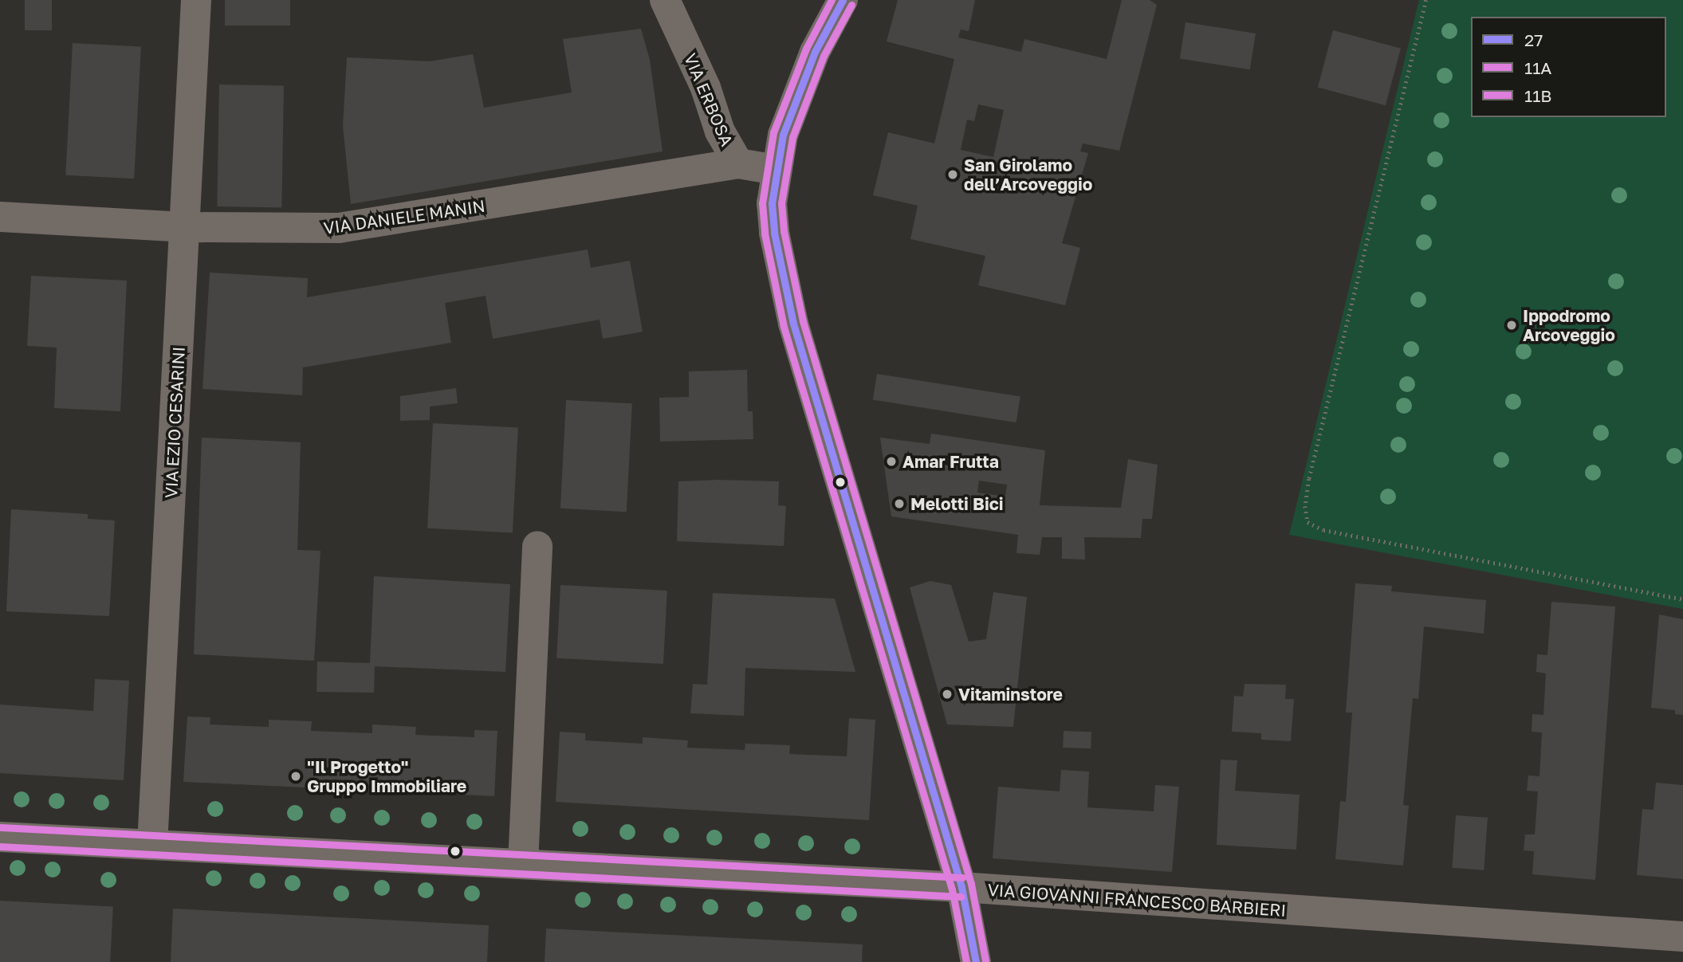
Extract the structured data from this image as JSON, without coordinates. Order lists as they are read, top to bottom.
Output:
{
  "streets": {
    "street": [
      "VIA ERBOSA",
      "VIA DANIELE MANIN",
      "VIA EZIO CESARINI",
      "VIA GIOVANNI FRANCESCO BARBIERI"
    ]
  },
  "crossings": [
    ["VIA ERBOSA", "VIA DANIELE MANIN"],
    ["VIA DANIELE MANIN", "VIA EZIO CESARINI"],
    ["VIA EZIO CESARINI", "VIA GIOVANNI FRANCESCO BARBIERI"]
  ],
  "places": [
    "San Girolamo dell’Arcoveggio",
    "Ippodromo Arcoveggio",
    "Amar Frutta",
    "Melotti Bici",
    "Vitaminstore",
    "\"Il Progetto\" Gruppo Immobiliare"
  ],
  "lines": ["transit line 27", "transit line 11A", "transit line 11B"],
  "legend": ["27", "11A", "11B"]
}
